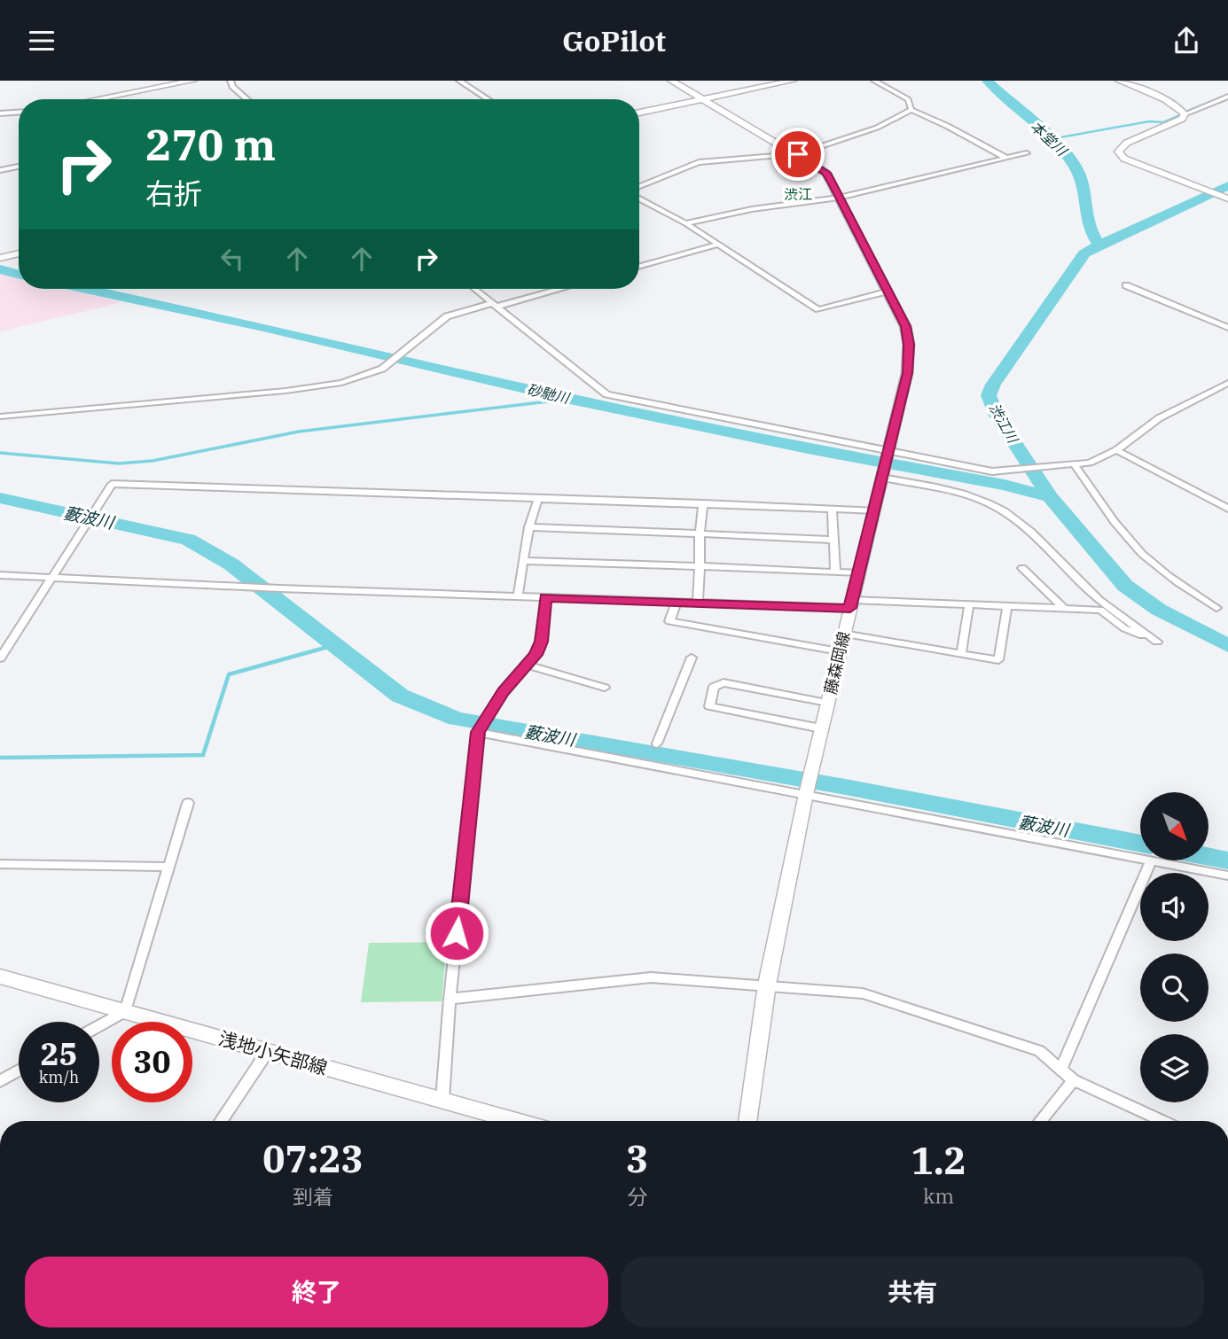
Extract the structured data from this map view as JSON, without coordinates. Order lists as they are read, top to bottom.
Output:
{
  "streets": {
    "main road": ["藤森岡線", "浅地小矢部線"]
  },
  "districts": ["渋江"],
  "water": [
    "本堂川",
    "砂馳川",
    "渋江川",
    "藪波川"
  ],
  "north": "bottom right",
  "page": {
    "header": "GoPilot",
    "turn": ["270 m", "右折"],
    "speed": "25 km/h",
    "limit": "30",
    "eta": [
      "07:23",
      "到着",
      "3",
      "分",
      "1.2",
      "km"
    ],
    "buttons": ["終了", "共有"]
  }
}
